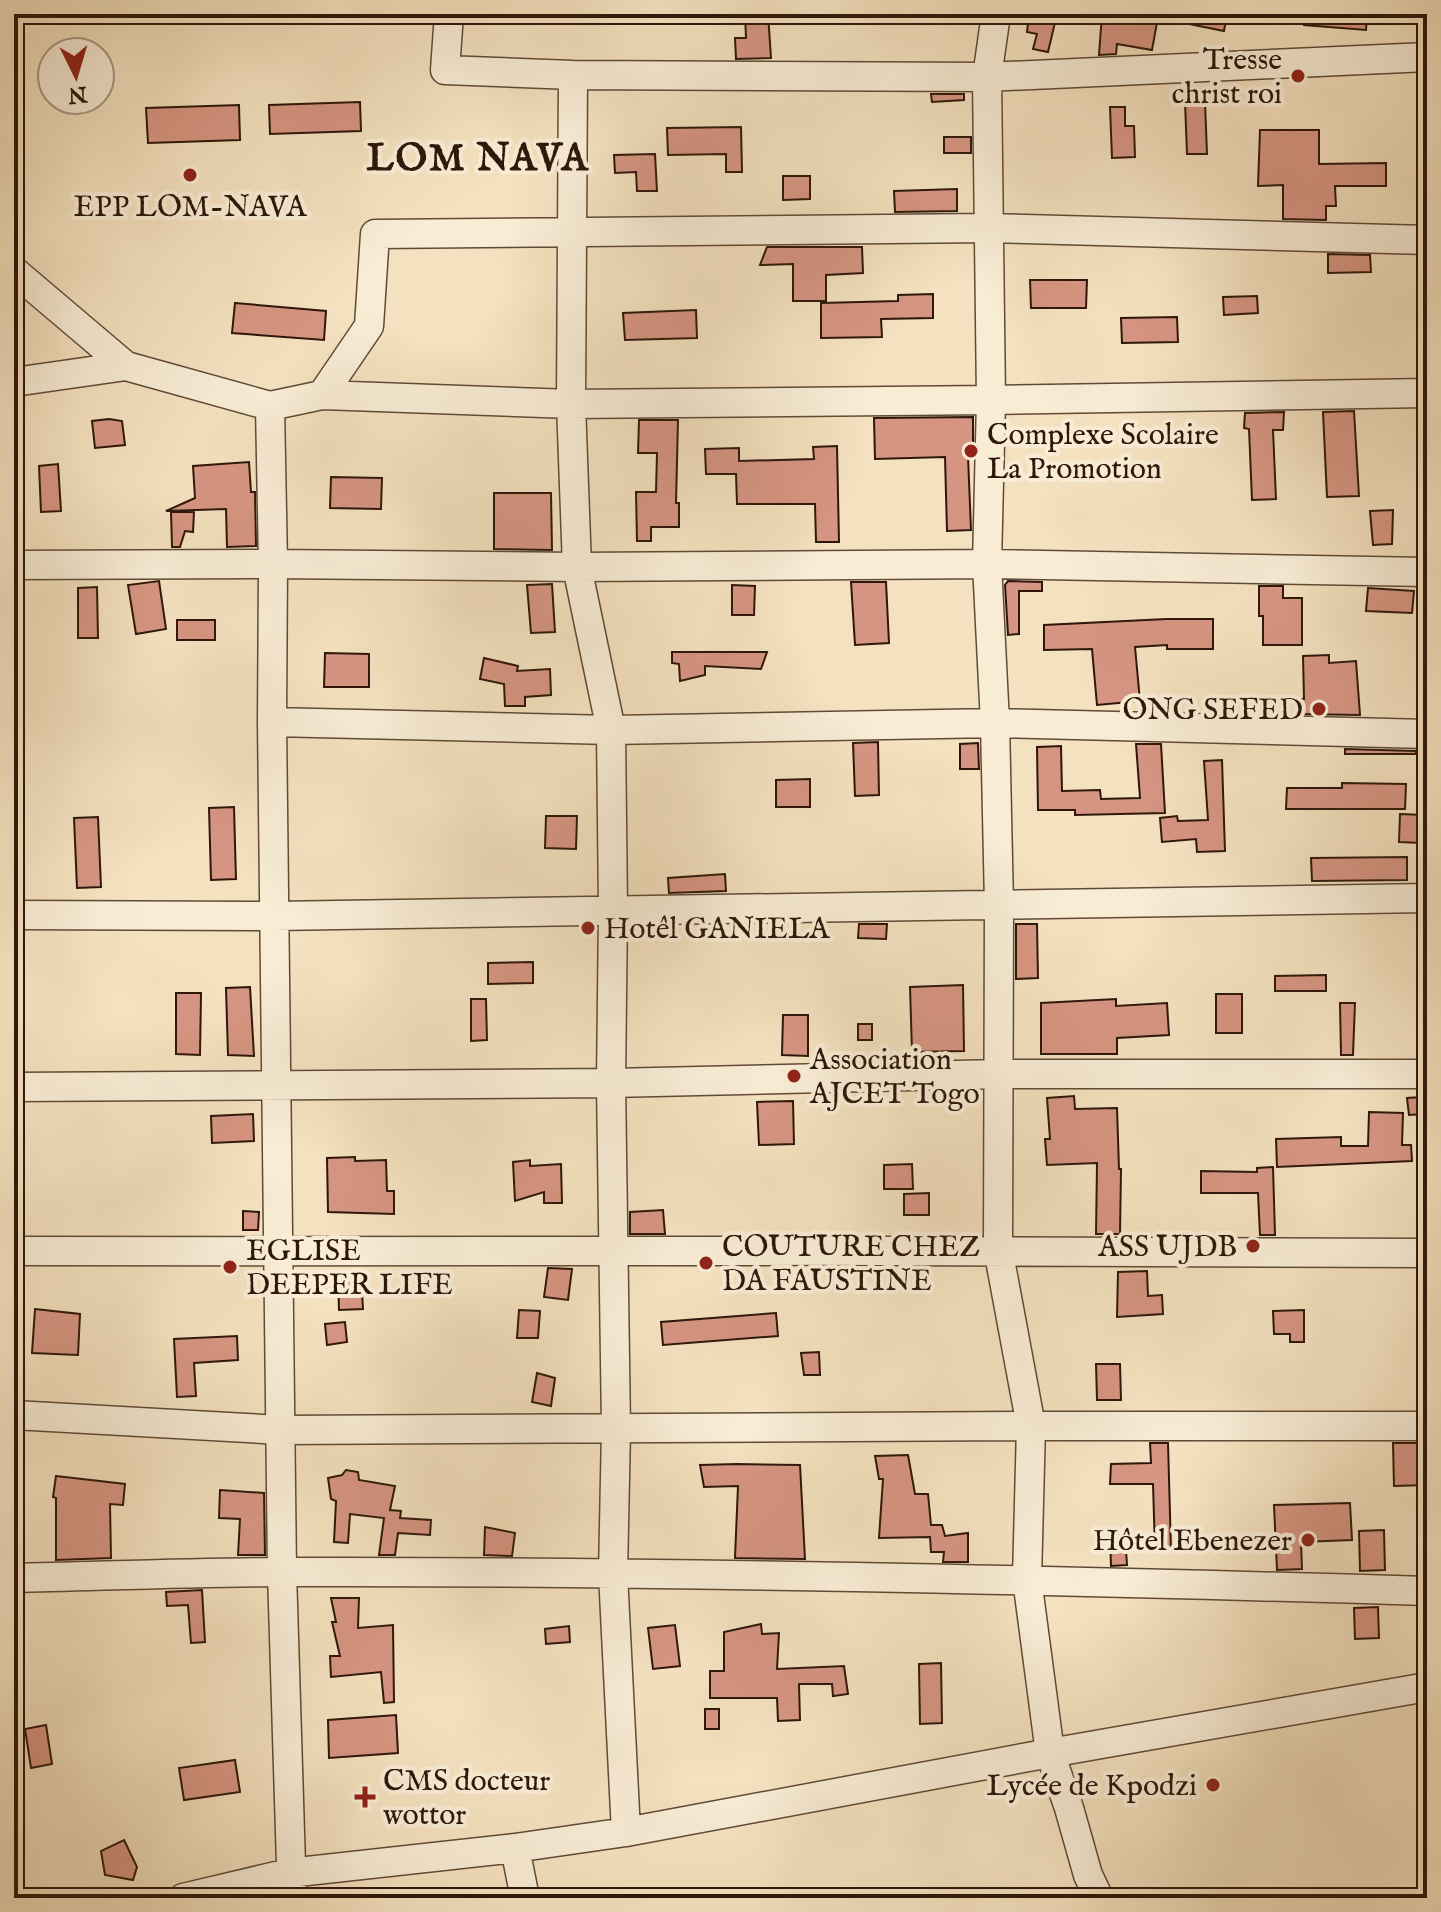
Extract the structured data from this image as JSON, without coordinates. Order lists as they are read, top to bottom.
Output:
{
  "districts": ["LOM NAVA"],
  "places": {
    "other": [
      "Tresse christ roi",
      "EPP LOM-NAVA",
      "Complexe Scolaire La Promotion",
      "ONG SEFED",
      "Hotêl GANIELA",
      "Association AJCET Togo",
      "ASS UJDB",
      "COUTURE CHEZ DA FAUSTINE",
      "EGLISE DEEPER LIFE",
      "Hôtel Ebenezer",
      "Lycée de Kpodzi"
    ],
    "health": ["CMS docteur wottor"]
  },
  "north": "bottom"
}
